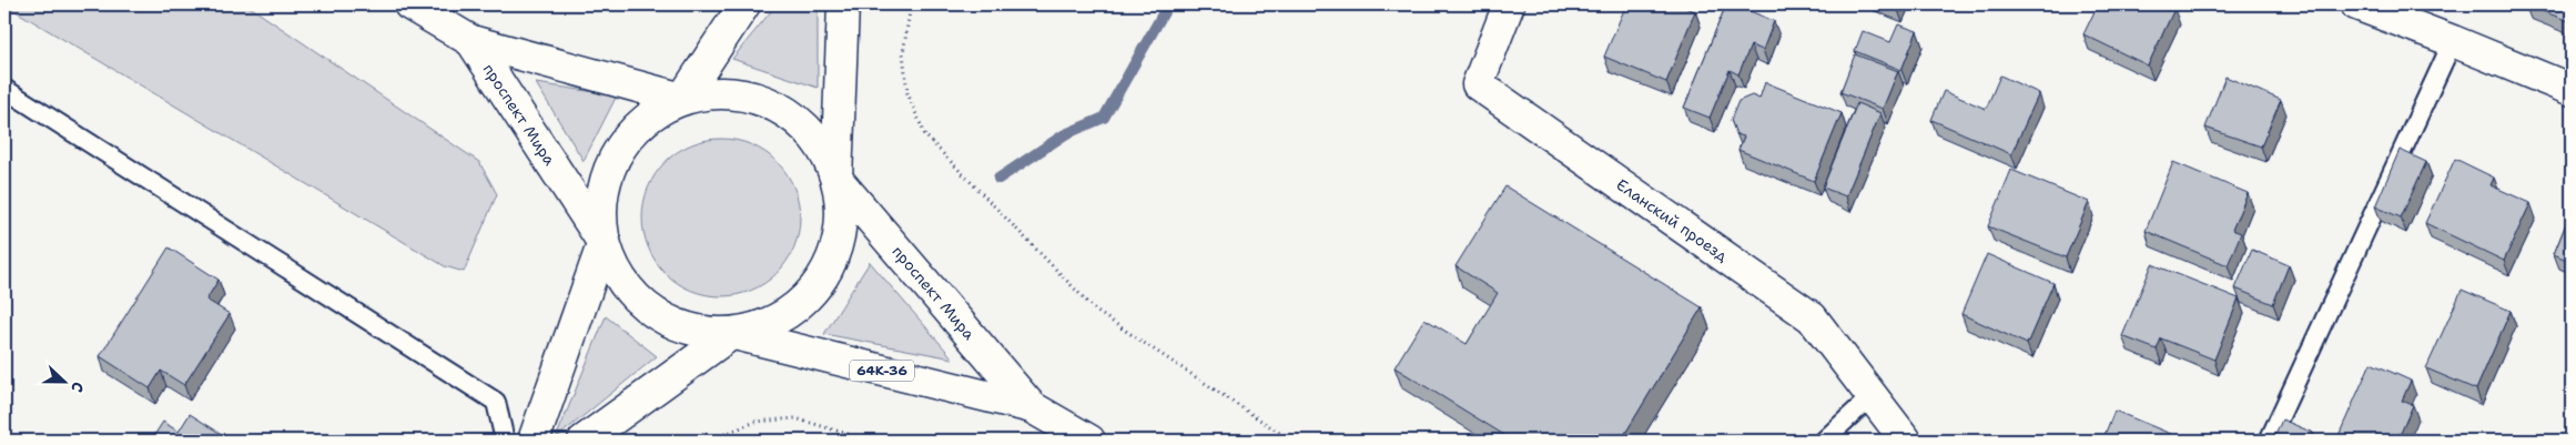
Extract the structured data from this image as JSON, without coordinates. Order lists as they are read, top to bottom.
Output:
{
  "streets": {
    "main road": ["проспект Мира", "Еланский проезд", "64К-36"]
  },
  "crossings": [
    ["проспект Мира", "64К-36"]
  ],
  "north": "right"
}
